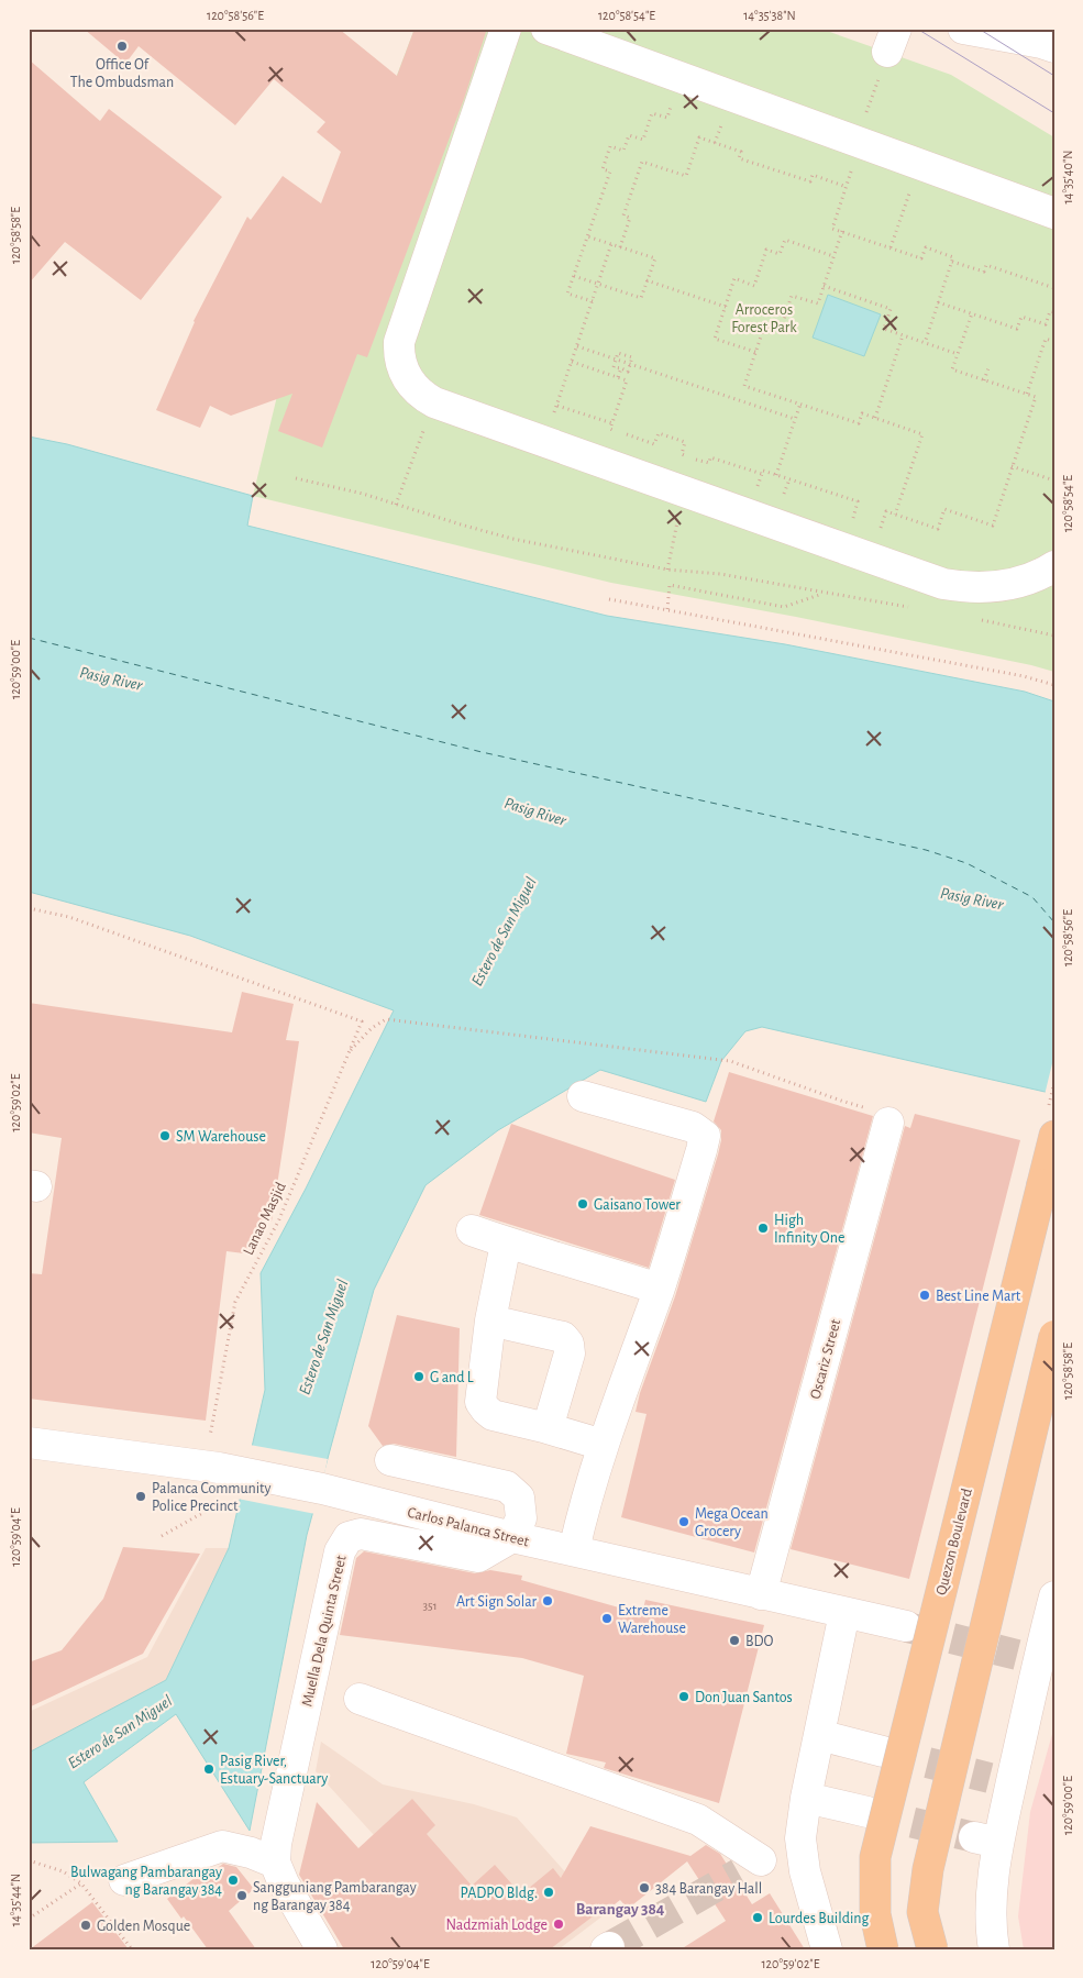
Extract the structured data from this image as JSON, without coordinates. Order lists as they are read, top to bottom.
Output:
{
  "streets": {
    "main road": ["Quezon Boulevard"],
    "street": ["Oscariz Street", "Carlos Palanca Street", "Muella Dela Quinta Street"],
    "path": ["Lanao Masjid"]
  },
  "crossings": [
    ["Oscariz Street", "Carlos Palanca Street"],
    ["Carlos Palanca Street", "Muella Dela Quinta Street"]
  ],
  "districts": ["Barangay 384"],
  "water": ["Pasig River", "Estero de San Miguel"],
  "parks": ["Arroceros Forest Park"],
  "places": [
    "Office Of The Ombudsman",
    "SM Warehouse",
    "Gaisano Tower",
    "High Infinity One",
    "Best Line Mart",
    "G and L",
    "Palanca Community Police Precinct",
    "Mega Ocean Grocery",
    "Art Sign Solar",
    "Extreme Warehouse",
    "BDO",
    "Don Juan Santos",
    "Pasig River, Estuary-Sanctuary",
    "Bulwagang Pambarangay ng Barangay 384",
    "384 Barangay Hall",
    "PADPO Bldg.",
    "Sangguniang Pambarangay ng Barangay 384",
    "Lourdes Building",
    "Nadzmiah Lodge",
    "Golden Mosque"
  ],
  "house_numbers": ["351"],
  "coordinates": [
    "120°58'56\"E",
    "120°58'54\"E",
    "14°35'38\"N",
    "14°35'40\"N",
    "120°58'58\"E",
    "120°59'00\"E",
    "120°59'02\"E",
    "120°59'04\"E",
    "14°35'44\"N"
  ]
}
